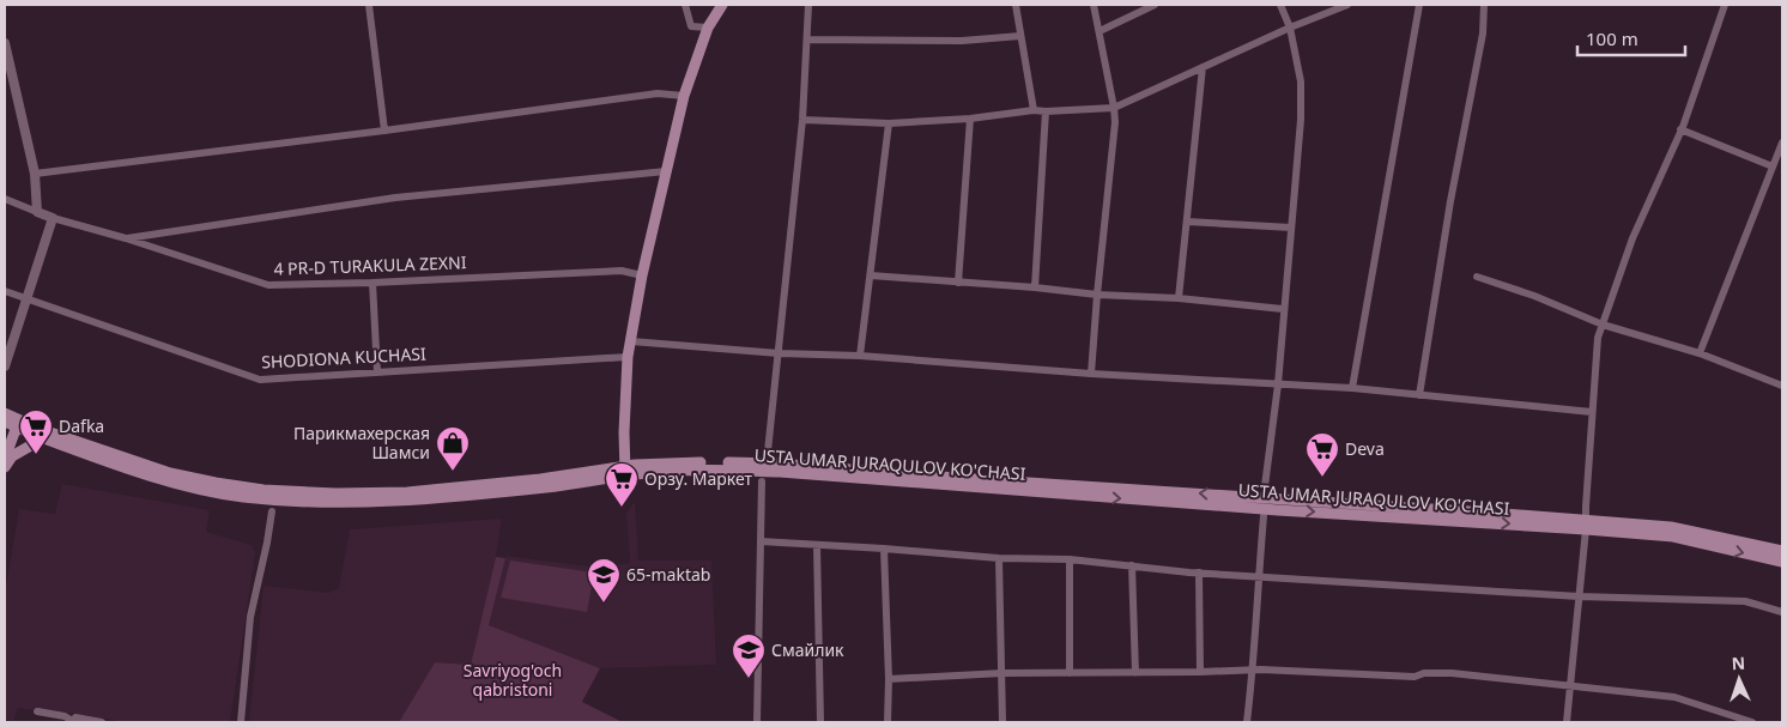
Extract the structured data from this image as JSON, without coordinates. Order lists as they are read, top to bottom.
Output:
{
  "streets": {
    "main road": ["USTA UMAR JURAQULOV KO'CHASI"],
    "street": ["4 PR-D TURAKULA ZEXNI", "SHODIONA KUCHASI"]
  },
  "parks": ["Savriyog'och qabristoni"],
  "places": {
    "supermarket": ["Dafka", "Deva", "Орзу. Маркет"],
    "shop": ["Парикмахерская Шамси"],
    "school or university": ["65-maktab", "Смайлик"]
  },
  "scale_bar": "100 m",
  "north": "top"
}
